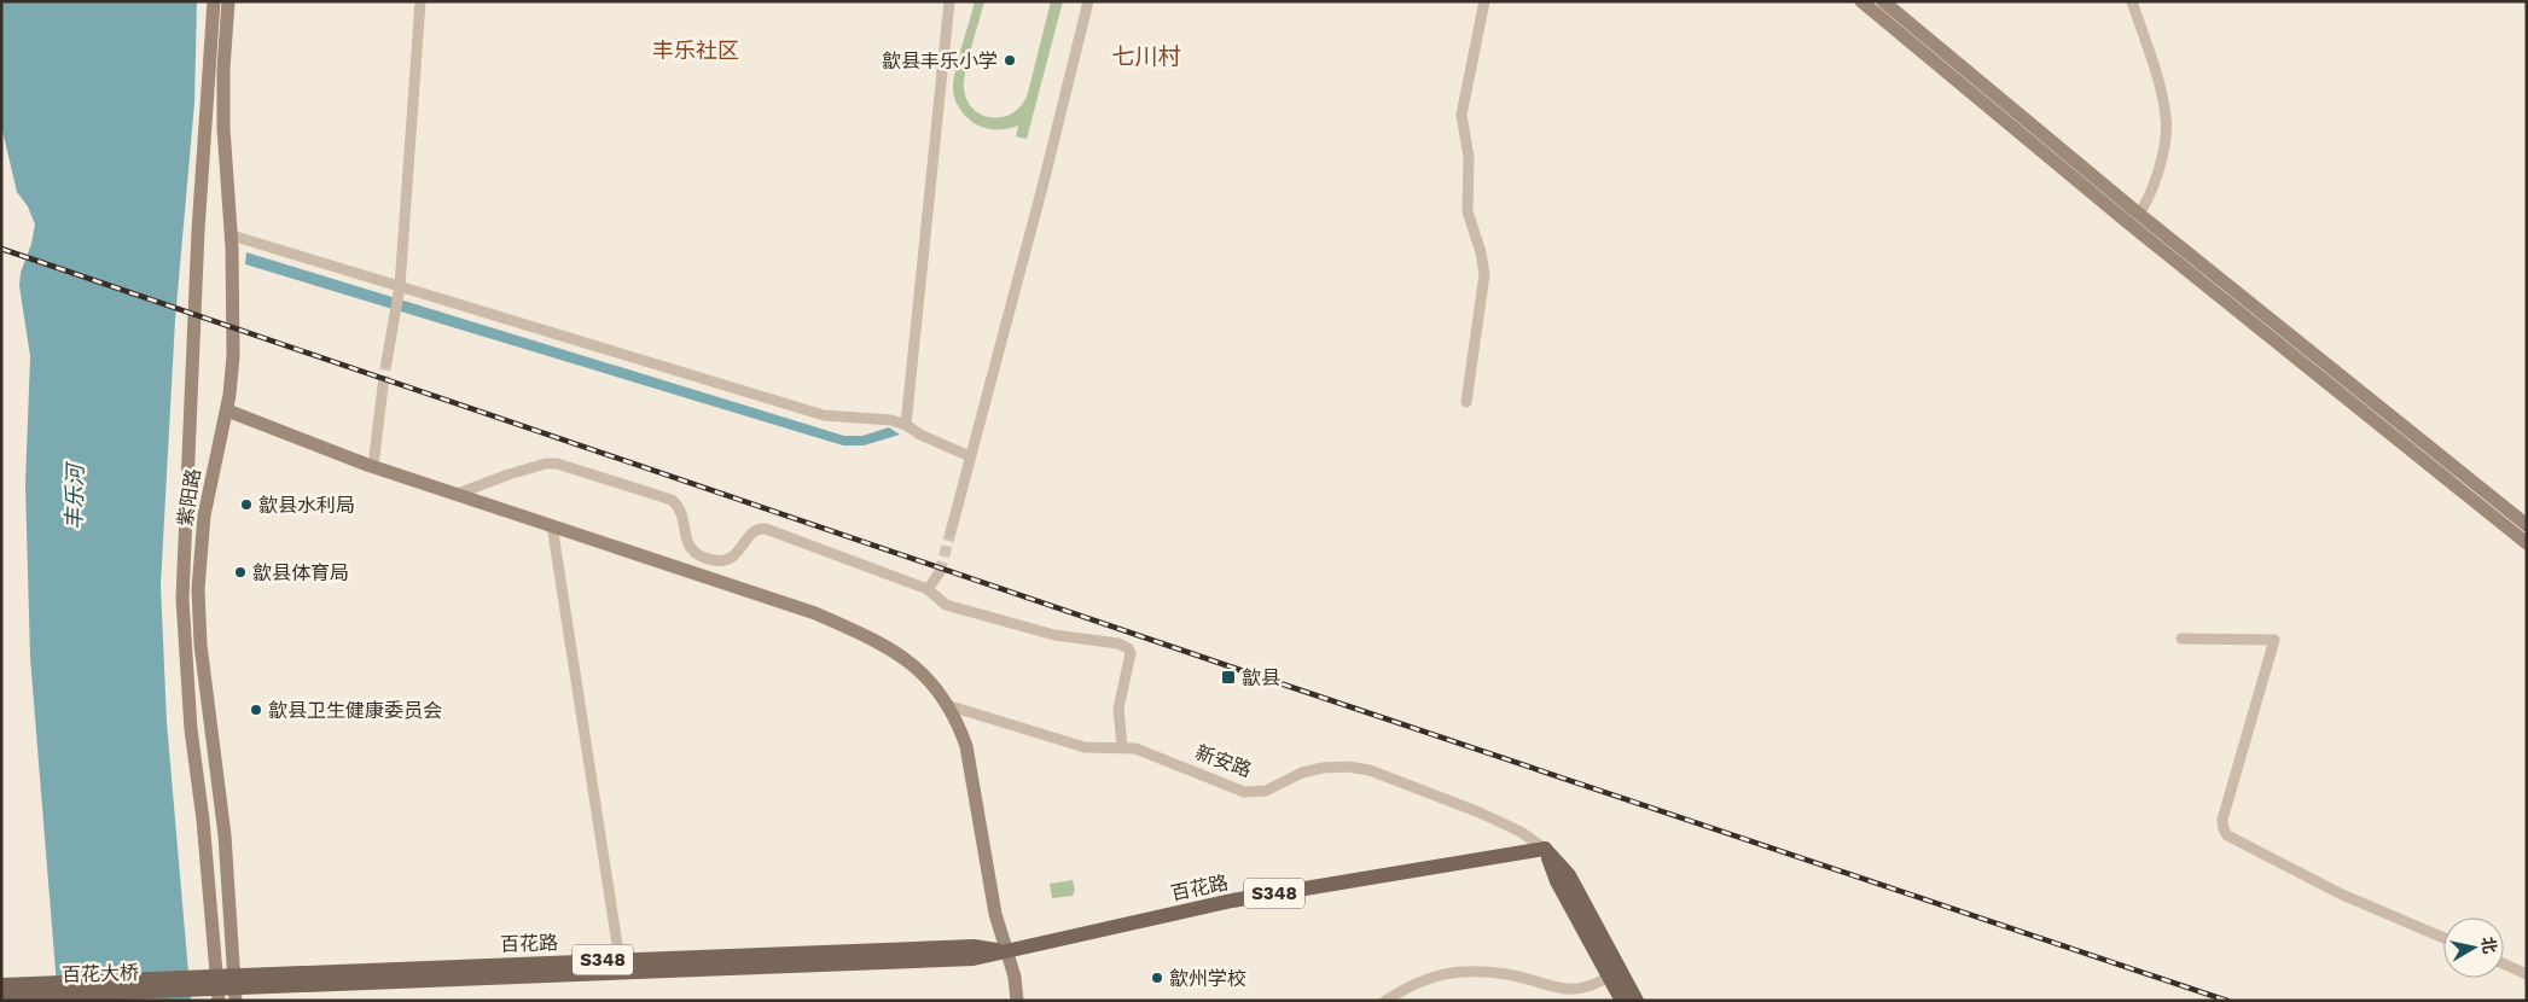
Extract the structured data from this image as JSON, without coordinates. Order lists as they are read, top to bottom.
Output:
{
  "streets": {
    "main road": [
      "紫阳路",
      "新安路",
      "百花路",
      "S348",
      "百花大桥"
    ]
  },
  "crossings": [
    ["紫阳路", "百花路"],
    ["新安路", "百花路"],
    ["百花路", "百花大桥"]
  ],
  "districts": ["丰乐社区", "七川村"],
  "water": ["丰乐河"],
  "places": {
    "other": [
      "歙县丰乐小学",
      "歙县水利局",
      "歙县体育局",
      "歙县卫生健康委员会",
      "歙州学校"
    ],
    "transit": ["歙县"]
  },
  "north": "right"
}
